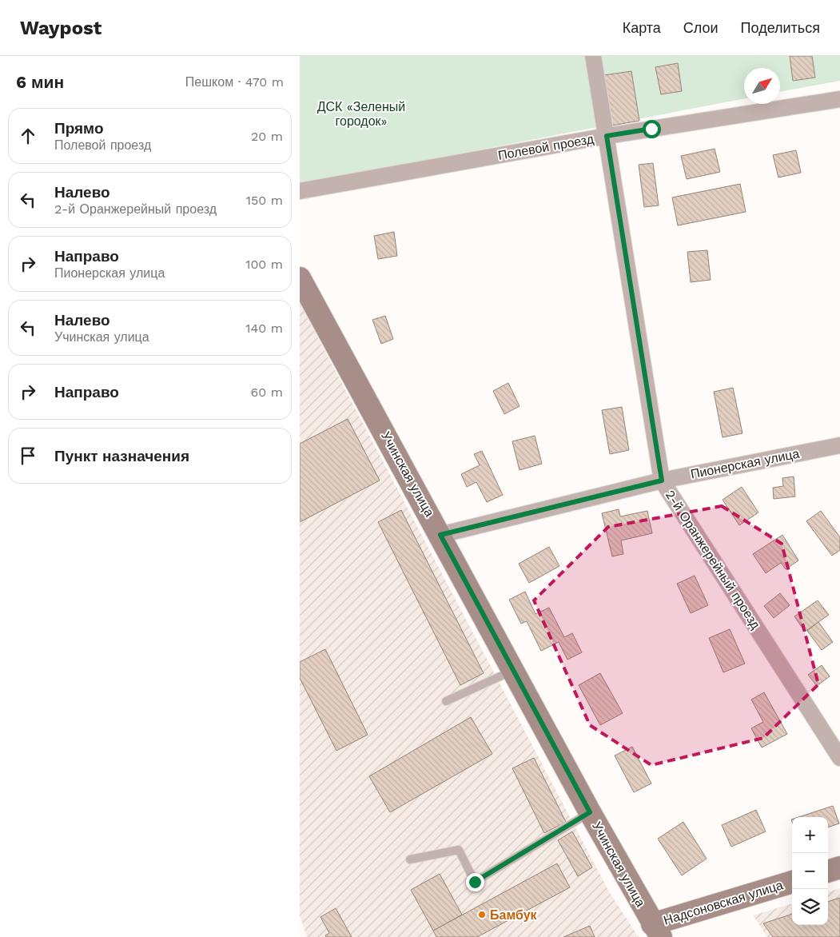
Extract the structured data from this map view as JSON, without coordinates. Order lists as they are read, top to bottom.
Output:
{
  "streets": {
    "main road": ["Учинская улица", "Надсоновская улица"],
    "street": ["Полевой проезд", "Пионерская улица", "2-й Оранжерейный проезд"]
  },
  "crossings": [
    ["Полевой проезд", "2-й Оранжерейный проезд"],
    ["Пионерская улица", "Учинская улица"],
    ["Пионерская улица", "2-й Оранжерейный проезд"],
    ["Учинская улица", "Надсоновская улица"]
  ],
  "parks": ["ДСК «Зеленый городок»"],
  "places": ["Бамбук"],
  "north": "top right",
  "page": {
    "header": "Waypost",
    "nav": ["Карта", "Слои", "Поделиться"],
    "heading": ["6 мин", "Пешком · 470 m"],
    "list": [
      ["Прямо", "Полевой проезд", "20 m"],
      ["Налево", "2-й Оранжерейный проезд", "150 m"],
      ["Направо", "Пионерская улица", "100 m"],
      ["Налево", "Учинская улица", "140 m"],
      ["Направо", "60 m"],
      "Пункт назначения"
    ],
    "map_buttons": ["+", "−"]
  }
}
